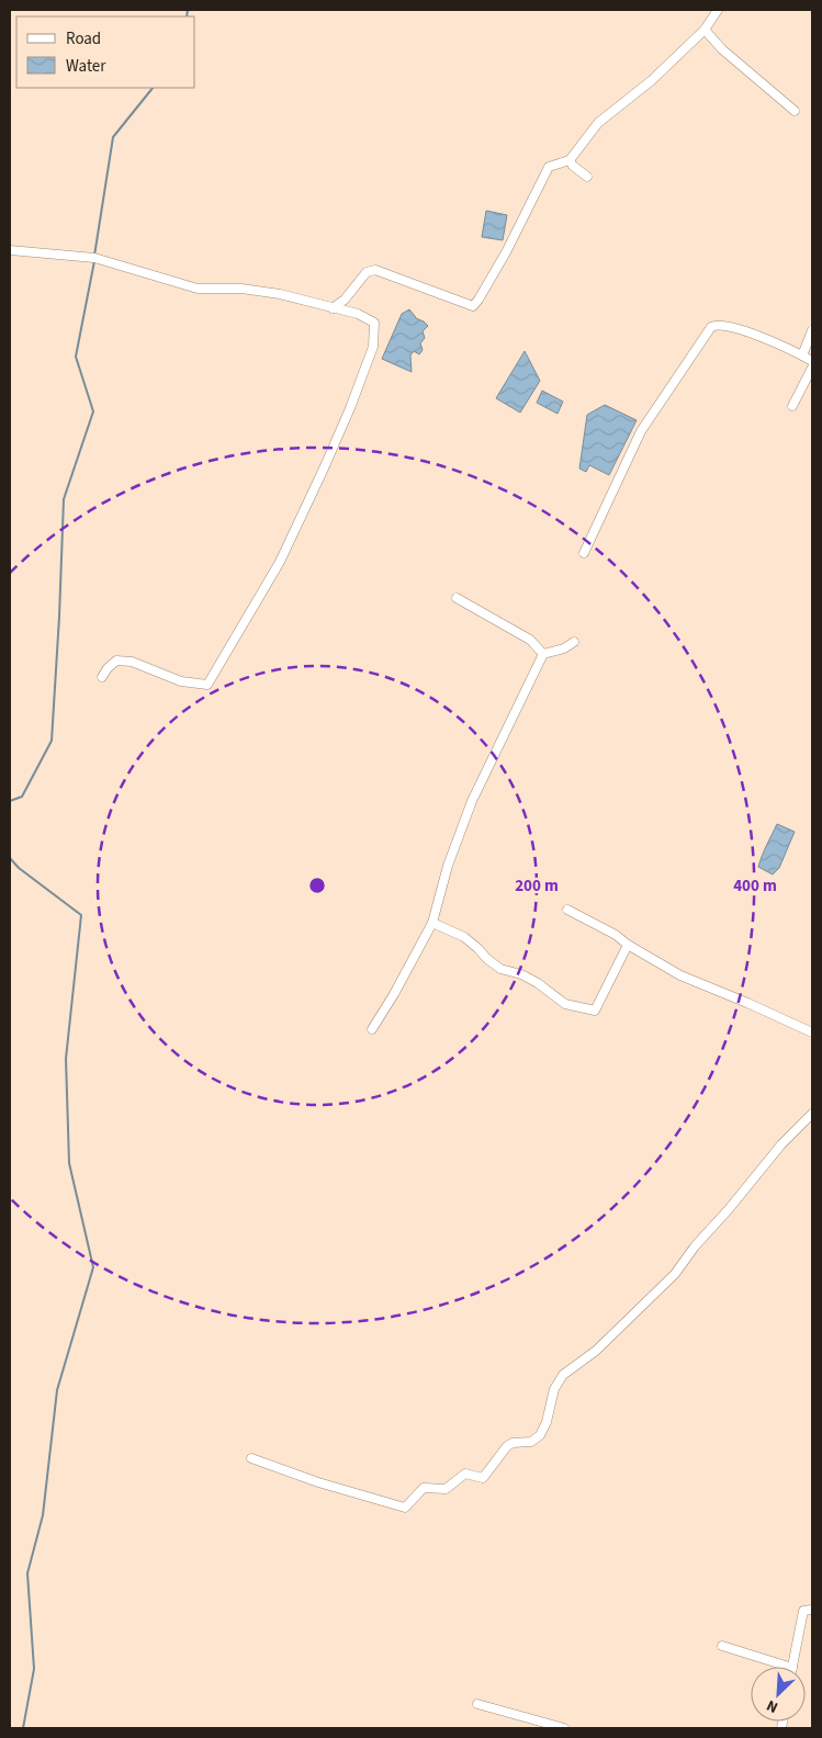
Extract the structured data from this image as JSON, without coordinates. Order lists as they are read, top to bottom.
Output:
{
  "legend": ["Road", "Water"],
  "north": "bottom left",
  "rings": ["200 m", "400 m"]
}
